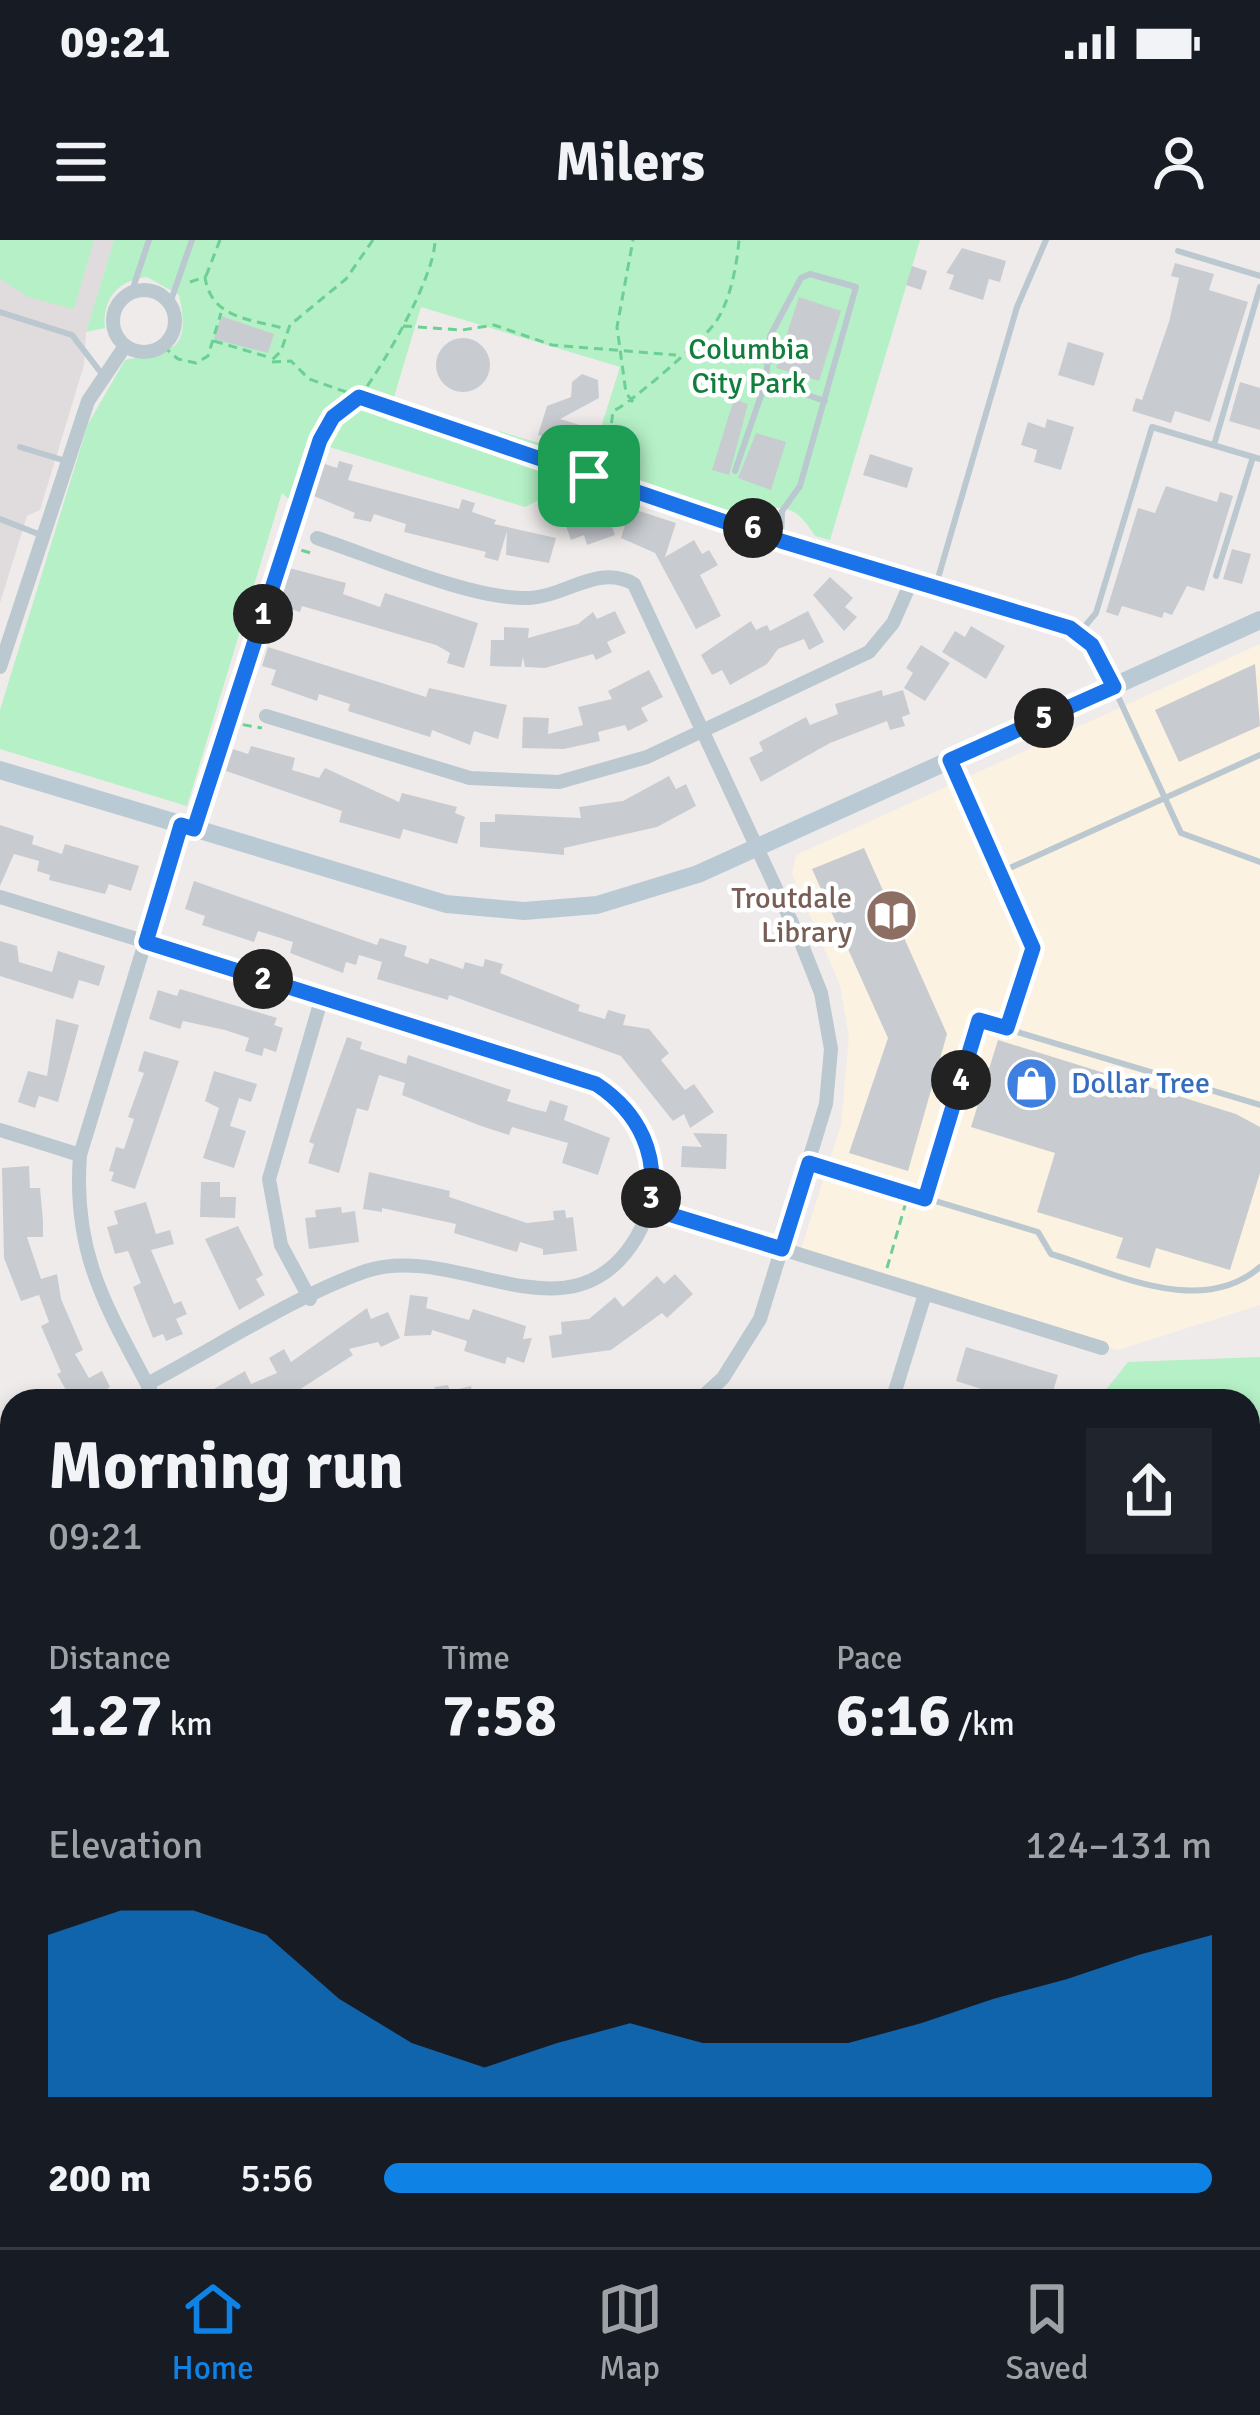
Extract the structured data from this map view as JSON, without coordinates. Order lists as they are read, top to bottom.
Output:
{
  "parks": ["Columbia City Park"],
  "places": {
    "library": ["Troutdale Library"],
    "shop": ["Dollar Tree"]
  },
  "page": {
    "status": "09:21",
    "header": "Milers",
    "pins": [
      "6",
      "1",
      "5",
      "2",
      "4",
      "3"
    ],
    "heading": ["Morning run", "09:21"],
    "stats": [
      ["Distance", "1.27 km"],
      ["Time", "7:58"],
      ["Pace", "6:16 /km"]
    ],
    "chart": ["Elevation", "124–131 m"],
    "list": [
      {
        "name": "200 m",
        "note": "5:56"
      }
    ],
    "tabs": ["Home", "Map", "Saved"]
  }
}
